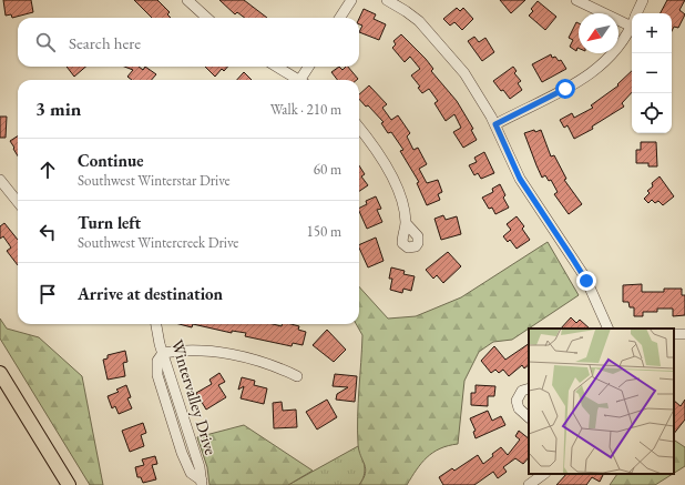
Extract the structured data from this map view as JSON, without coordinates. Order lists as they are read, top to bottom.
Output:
{
  "streets": {
    "street": ["Wintervalley Drive"]
  },
  "north": "bottom left",
  "page": {
    "map_buttons": ["+", "−"],
    "search": "Search here",
    "heading": ["3 min", "Walk · 210 m"],
    "list": [
      ["Continue", "Southwest Winterstar Drive", "60 m"],
      ["Turn left", "Southwest Wintercreek Drive", "150 m"],
      "Arrive at destination"
    ]
  }
}
